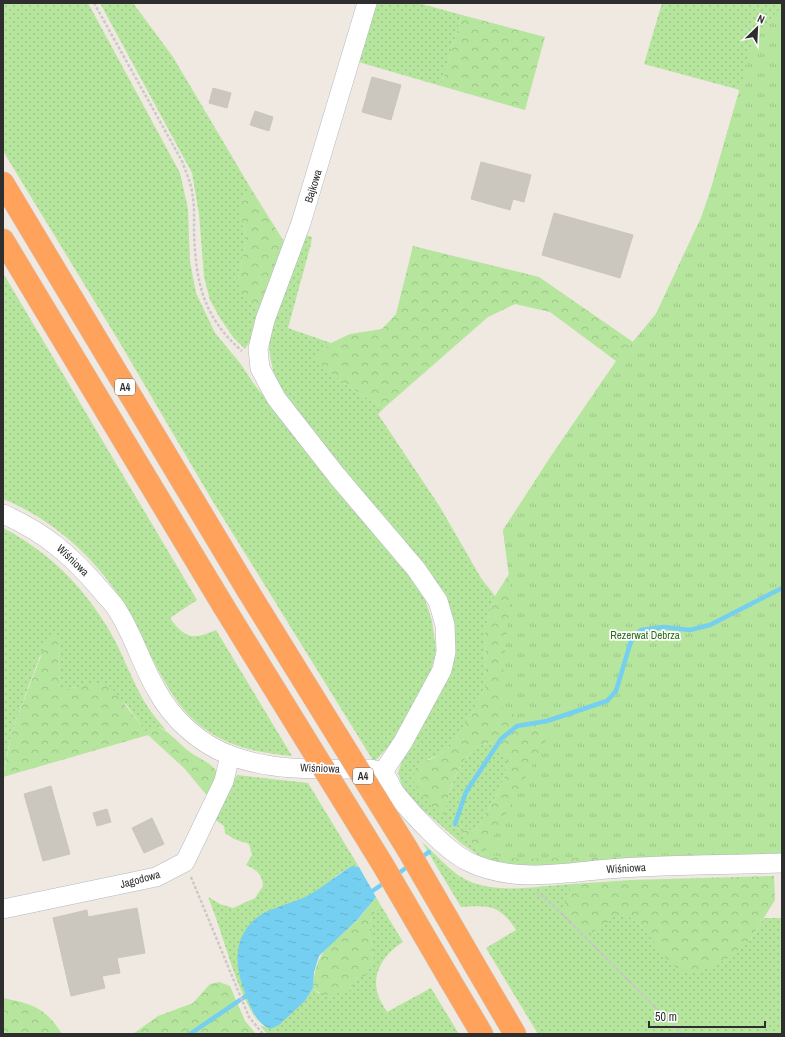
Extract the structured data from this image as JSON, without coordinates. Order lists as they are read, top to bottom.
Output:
{
  "streets": {
    "highway": ["A4"],
    "street": ["Bajkowa", "Wiśniowa", "Jagodowa"]
  },
  "parks": ["Rezerwat Debrza"],
  "scale_bar": "50 m",
  "north": "top right"
}
